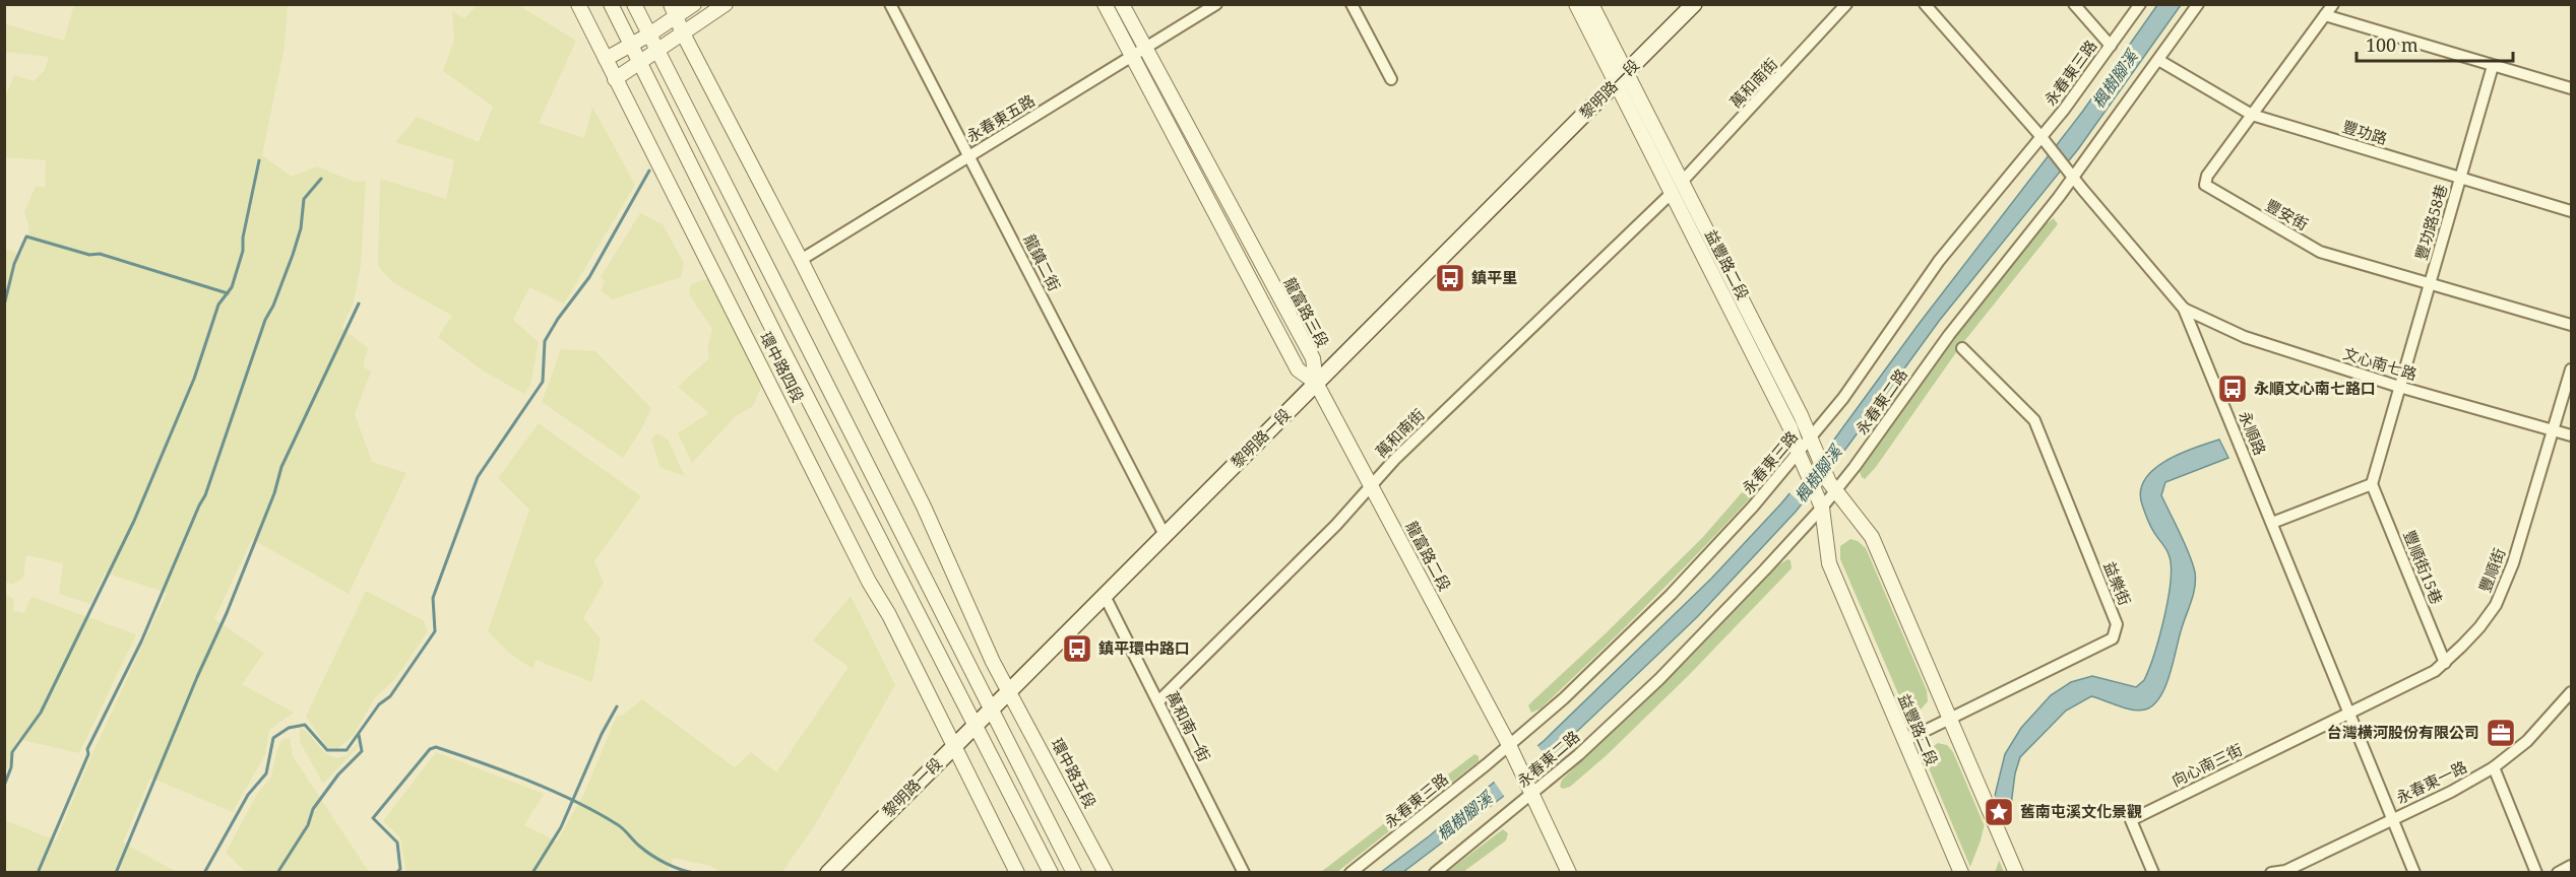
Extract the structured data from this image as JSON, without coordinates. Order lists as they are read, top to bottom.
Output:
{
  "streets": {
    "main road": ["黎明路一段"],
    "street": [
      "永春東三路",
      "萬和南街",
      "永春東五路",
      "豐功路",
      "豐安街",
      "豐功路58巷",
      "龍鎮二街",
      "益豐路二段",
      "龍富路三段",
      "文心南七路",
      "環中路四段",
      "永春東二路",
      "永順路",
      "龍富路二段",
      "豐順街15巷",
      "豐順街",
      "益樂街",
      "萬和南一街",
      "向心南三街",
      "環中路五段",
      "永春東一路"
    ]
  },
  "crossings": [
    ["永春東三路", "益豐路二段"],
    ["永春東三路", "永順路"],
    ["永春東三路", "龍富路二段"],
    ["萬和南街", "益豐路二段"],
    ["萬和南街", "龍富路二段"],
    ["萬和南街", "萬和南一街"],
    ["黎明路一段", "龍鎮二街"],
    ["黎明路一段", "益豐路二段"],
    ["黎明路一段", "龍富路三段"],
    ["黎明路一段", "環中路四段"],
    ["黎明路一段", "龍富路二段"],
    ["黎明路一段", "萬和南一街"],
    ["黎明路一段", "環中路五段"],
    ["永春東五路", "龍鎮二街"],
    ["永春東五路", "龍富路三段"],
    ["豐功路", "豐安街"],
    ["豐功路", "豐功路58巷"],
    ["豐功路", "永春東二路"],
    ["豐安街", "豐功路58巷"],
    ["豐功路58巷", "文心南七路"],
    ["豐功路58巷", "豐順街15巷"],
    ["益豐路二段", "永春東二路"],
    ["益豐路二段", "益樂街"],
    ["龍富路三段", "龍富路二段"],
    ["文心南七路", "永順路"],
    ["文心南七路", "豐順街"],
    ["永春東二路", "永順路"],
    ["永春東二路", "龍富路二段"],
    ["永順路", "豐順街"],
    ["永順路", "向心南三街"],
    ["永順路", "永春東一路"],
    ["豐順街15巷", "豐順街"],
    ["豐順街", "向心南三街"]
  ],
  "water": ["楓樹腳溪"],
  "places": {
    "bus stop": ["鎮平里", "永順文心南七路口", "鎮平環中路口"],
    "office": ["台灣橫河股份有限公司"],
    "place": ["舊南屯溪文化景觀"]
  },
  "scale_bar": "100 m"
}
